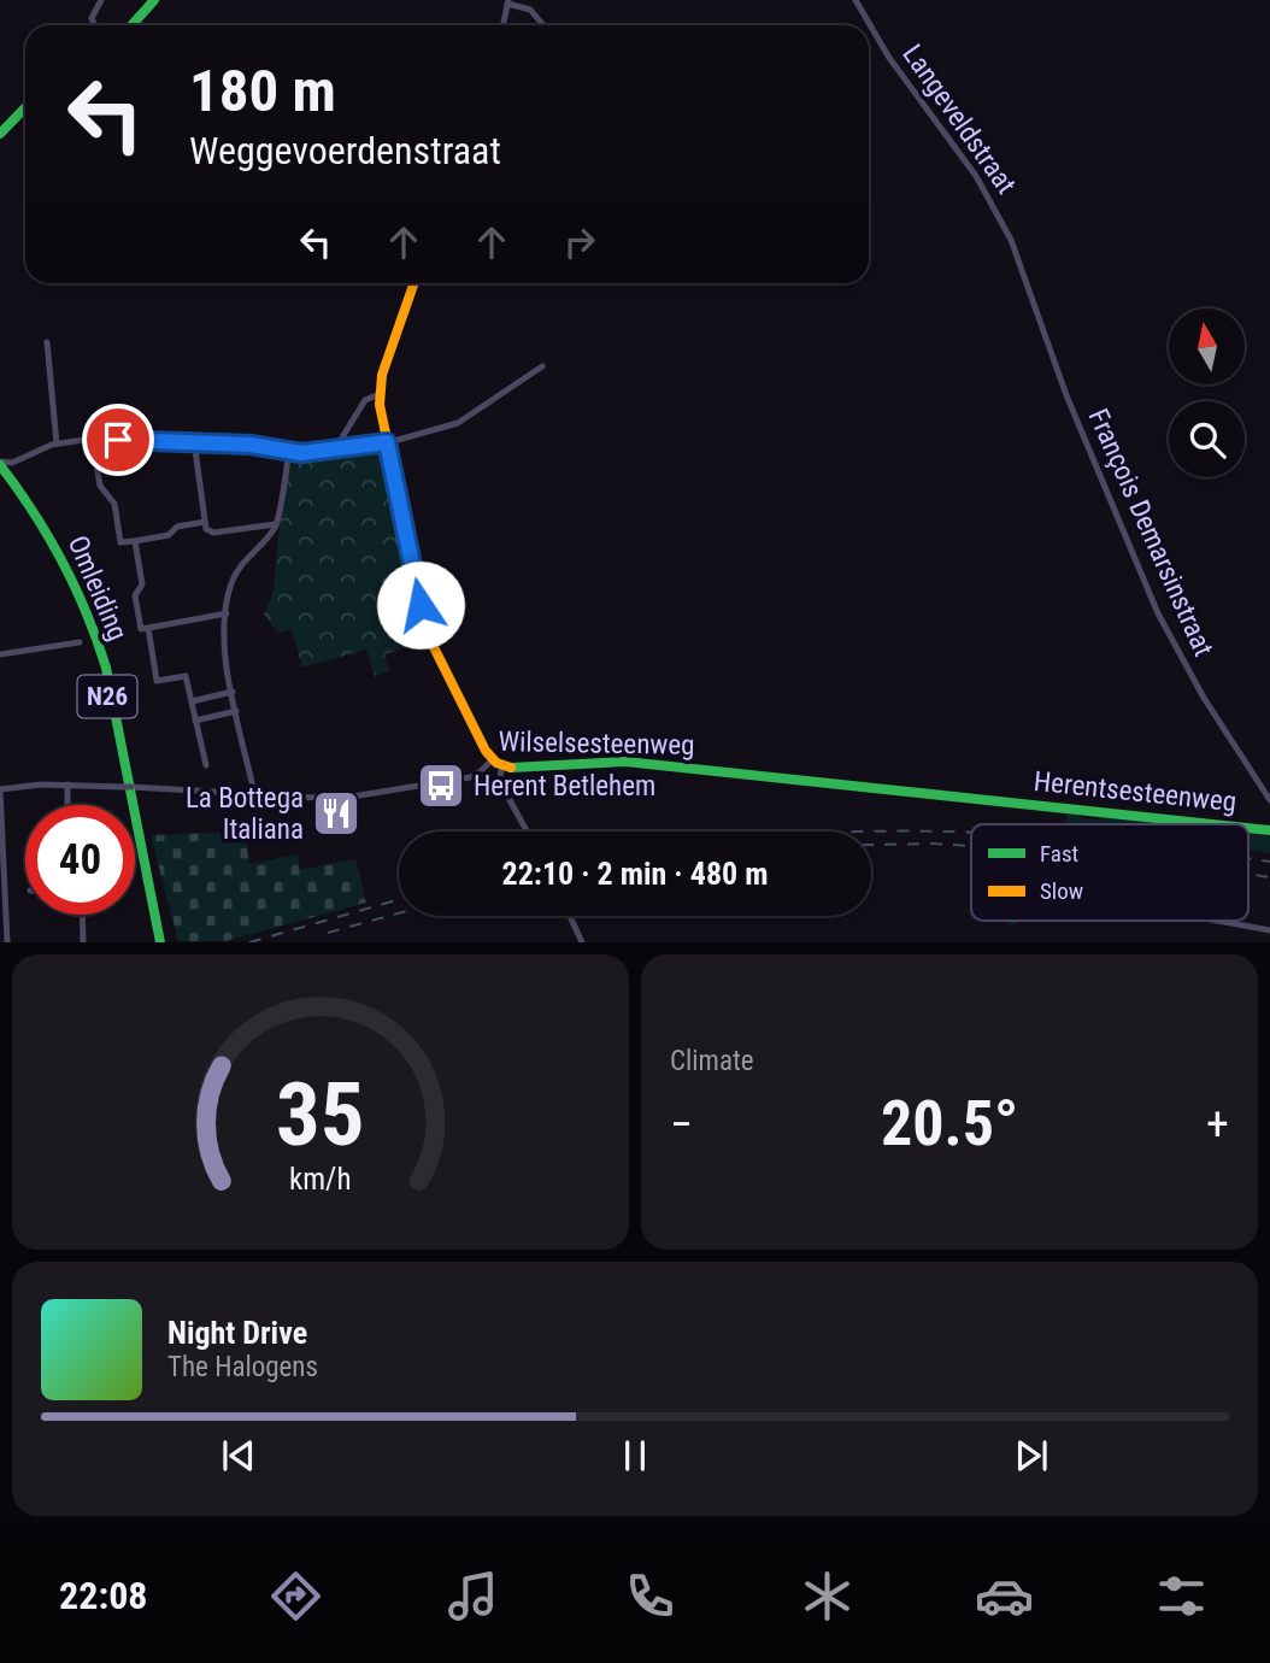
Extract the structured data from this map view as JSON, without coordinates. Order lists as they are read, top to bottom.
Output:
{
  "streets": {
    "street": [
      "Langeveldstraat",
      "François Demarsinstraat",
      "Omleiding",
      "N26",
      "Wilselsesteenweg",
      "Herentsesteenweg"
    ]
  },
  "crossings": [
    ["Langeveldstraat", "François Demarsinstraat"],
    ["Wilselsesteenweg", "Herentsesteenweg"]
  ],
  "places": {
    "bus stop": ["Herent Betlehem"],
    "restaurant": ["La Bottega Italiana"]
  },
  "legend": ["Fast", "Slow"],
  "north": "top",
  "page": {
    "turn": ["180 m", "Weggevoerdenstraat"],
    "limit": "40",
    "trip": "22:10 · 2 min · 480 m",
    "tile": "Climate",
    "heat": ["−", "20.5°", "+"],
    "song": ["Night Drive", "The Halogens"],
    "tabs": "22:08",
    "gauge": ["35", "km/h"]
  }
}
